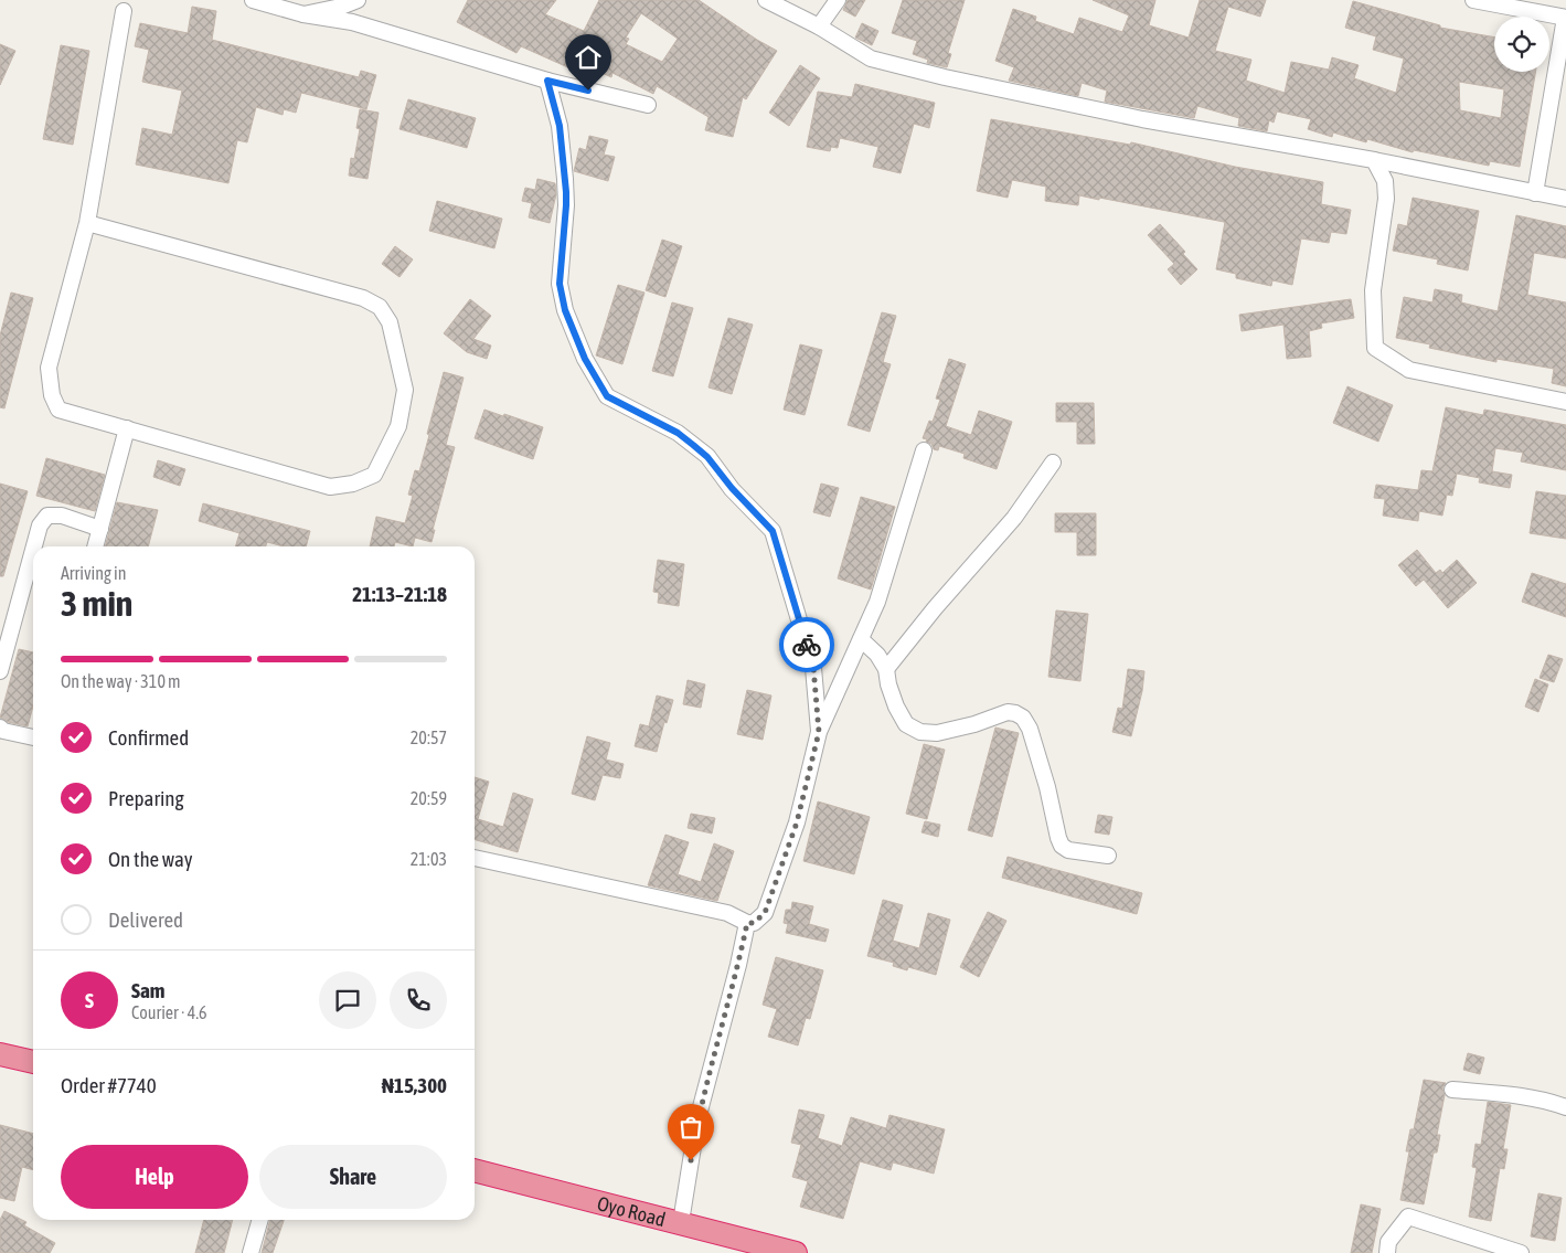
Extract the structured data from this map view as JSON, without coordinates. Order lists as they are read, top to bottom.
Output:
{
  "streets": {
    "highway": ["Oyo Road"]
  },
  "page": {
    "heading": ["3 min", "Arriving in", "21:13–21:18"],
    "panel": [
      "Sam",
      "Courier · 4.6",
      "Order #7740",
      "₦15,300"
    ],
    "bar": "On the way · 310 m",
    "list": [
      ["Confirmed", "20:57"],
      ["Preparing", "20:59"],
      ["On the way", "21:03"],
      "Delivered"
    ],
    "round": "S",
    "buttons": ["Help", "Share"]
  }
}
